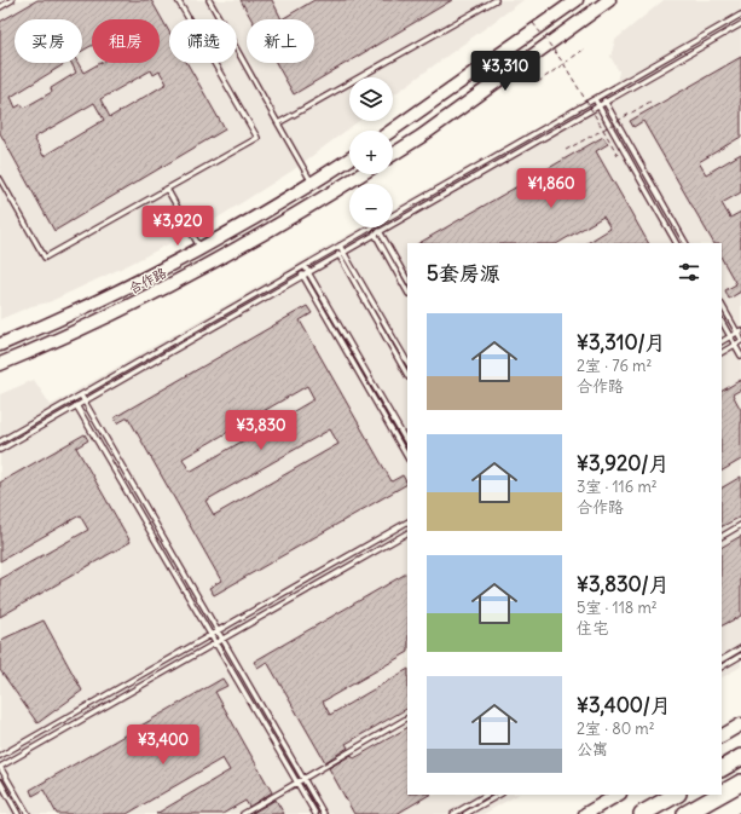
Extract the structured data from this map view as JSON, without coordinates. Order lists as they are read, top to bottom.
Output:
{
  "streets": {
    "main road": ["合作路"]
  },
  "page": {
    "chip": [
      "买房",
      "租房",
      "筛选",
      "新上"
    ],
    "price": [
      "¥3,310",
      "¥1,860",
      "¥3,920",
      "¥3,830",
      "¥3,400"
    ],
    "map_buttons": ["+", "−"],
    "heading": "5套房源",
    "list": [
      {
        "name": "¥3,310/月",
        "note": "2室 · 76 m² · 合作路"
      },
      {
        "name": "¥3,920/月",
        "note": "3室 · 116 m² · 合作路"
      },
      {
        "name": "¥3,830/月",
        "note": "5室 · 118 m² · 住宅"
      },
      {
        "name": "¥3,400/月",
        "note": "2室 · 80 m² · 公寓"
      }
    ]
  }
}
